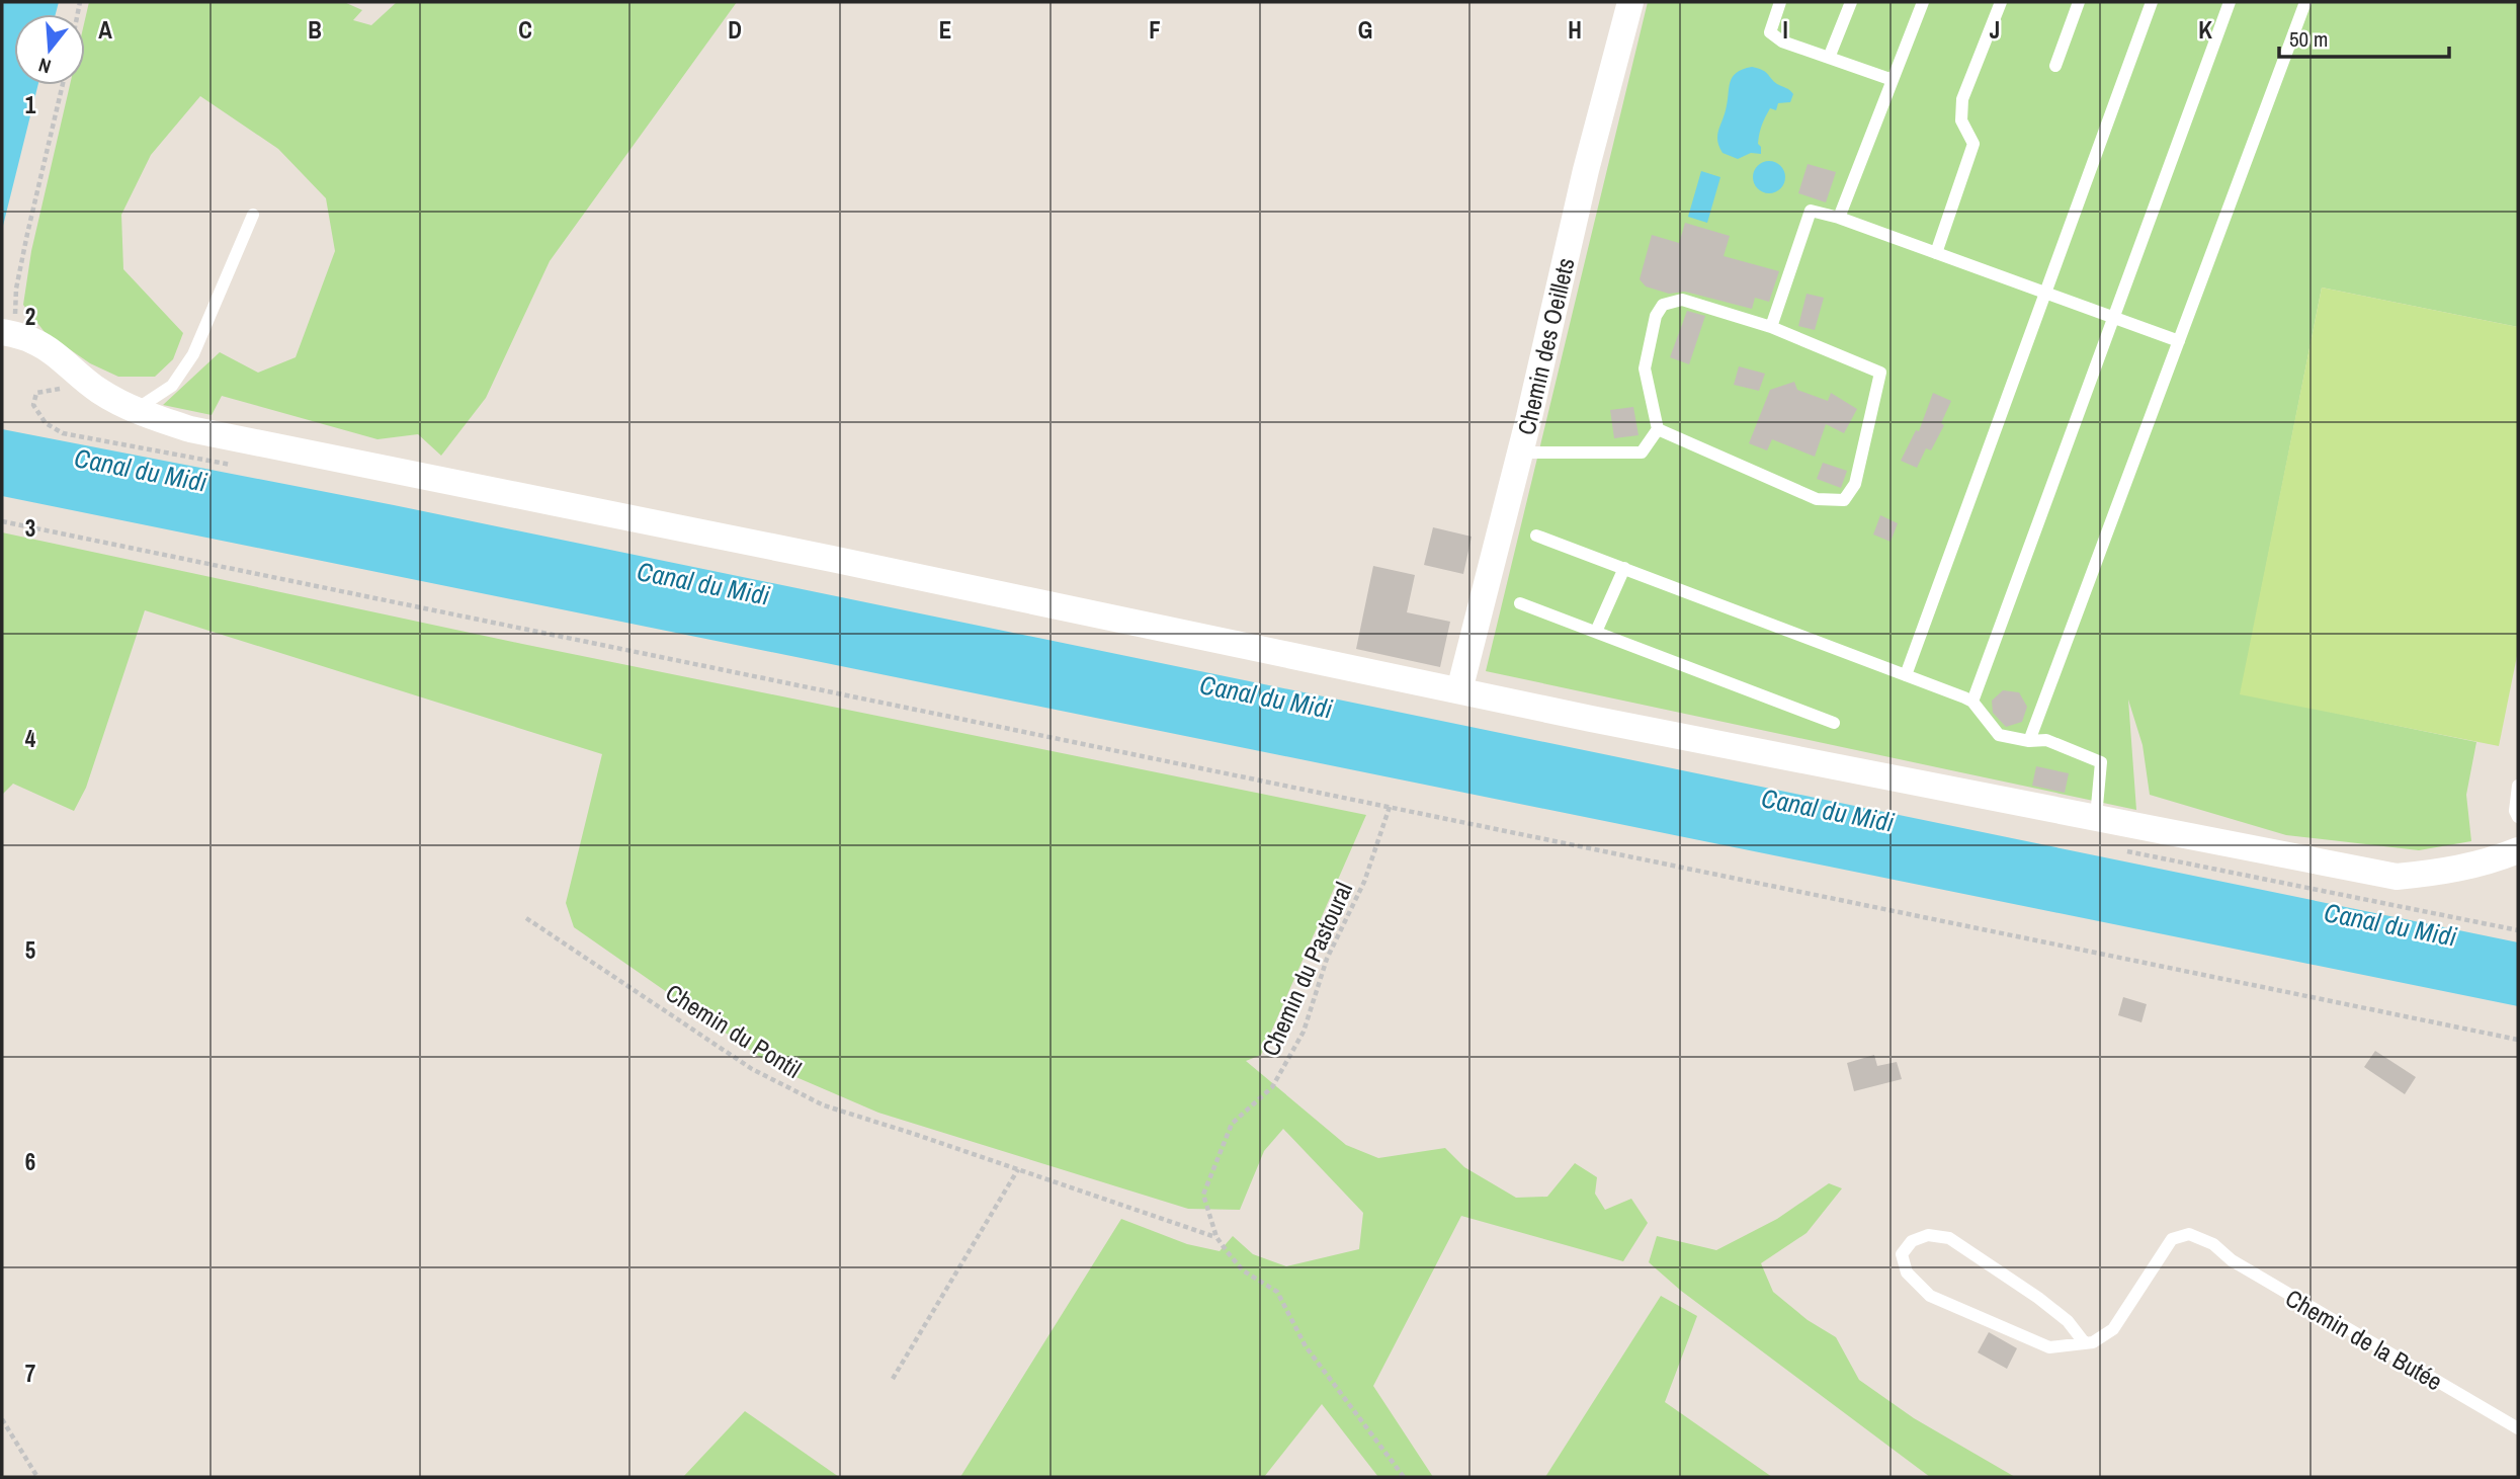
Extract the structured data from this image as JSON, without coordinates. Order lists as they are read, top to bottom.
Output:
{
  "streets": {
    "street": ["Chemin des Oeillets"],
    "lane": ["Chemin de la Butée"],
    "path": ["Chemin du Pastoural", "Chemin du Pontil"]
  },
  "crossings": [
    ["Chemin du Pastoural", "Chemin du Pontil"]
  ],
  "water": ["Canal du Midi"],
  "scale_bar": "50 m",
  "north": "bottom",
  "grid": {
    "columns": [
      "A",
      "B",
      "C",
      "D",
      "E",
      "F",
      "G",
      "H",
      "I",
      "J",
      "K"
    ],
    "rows": [
      "1",
      "2",
      "3",
      "4",
      "5",
      "6",
      "7"
    ]
  }
}
